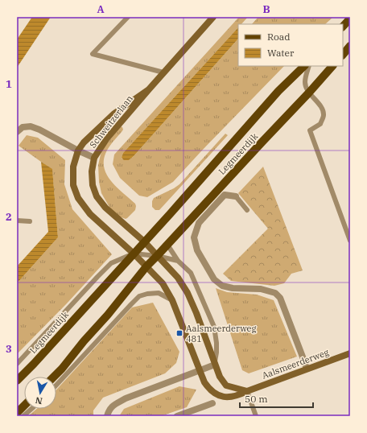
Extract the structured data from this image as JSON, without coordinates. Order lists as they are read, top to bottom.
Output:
{
  "streets": {
    "main road": ["Legmeerdijk"],
    "street": ["Schweitzerlaan", "Aalsmeerderweg"]
  },
  "crossings": [
    ["Schweitzerlaan", "Legmeerdijk"],
    ["Schweitzerlaan", "Aalsmeerderweg"],
    ["Legmeerdijk", "Aalsmeerderweg"]
  ],
  "places": {
    "transit": ["Aalsmeerderweg 481"]
  },
  "legend": ["Road", "Water"],
  "scale_bar": "50 m",
  "north": "bottom",
  "grid": {
    "columns": ["A", "B"],
    "rows": ["1", "2", "3"]
  }
}
